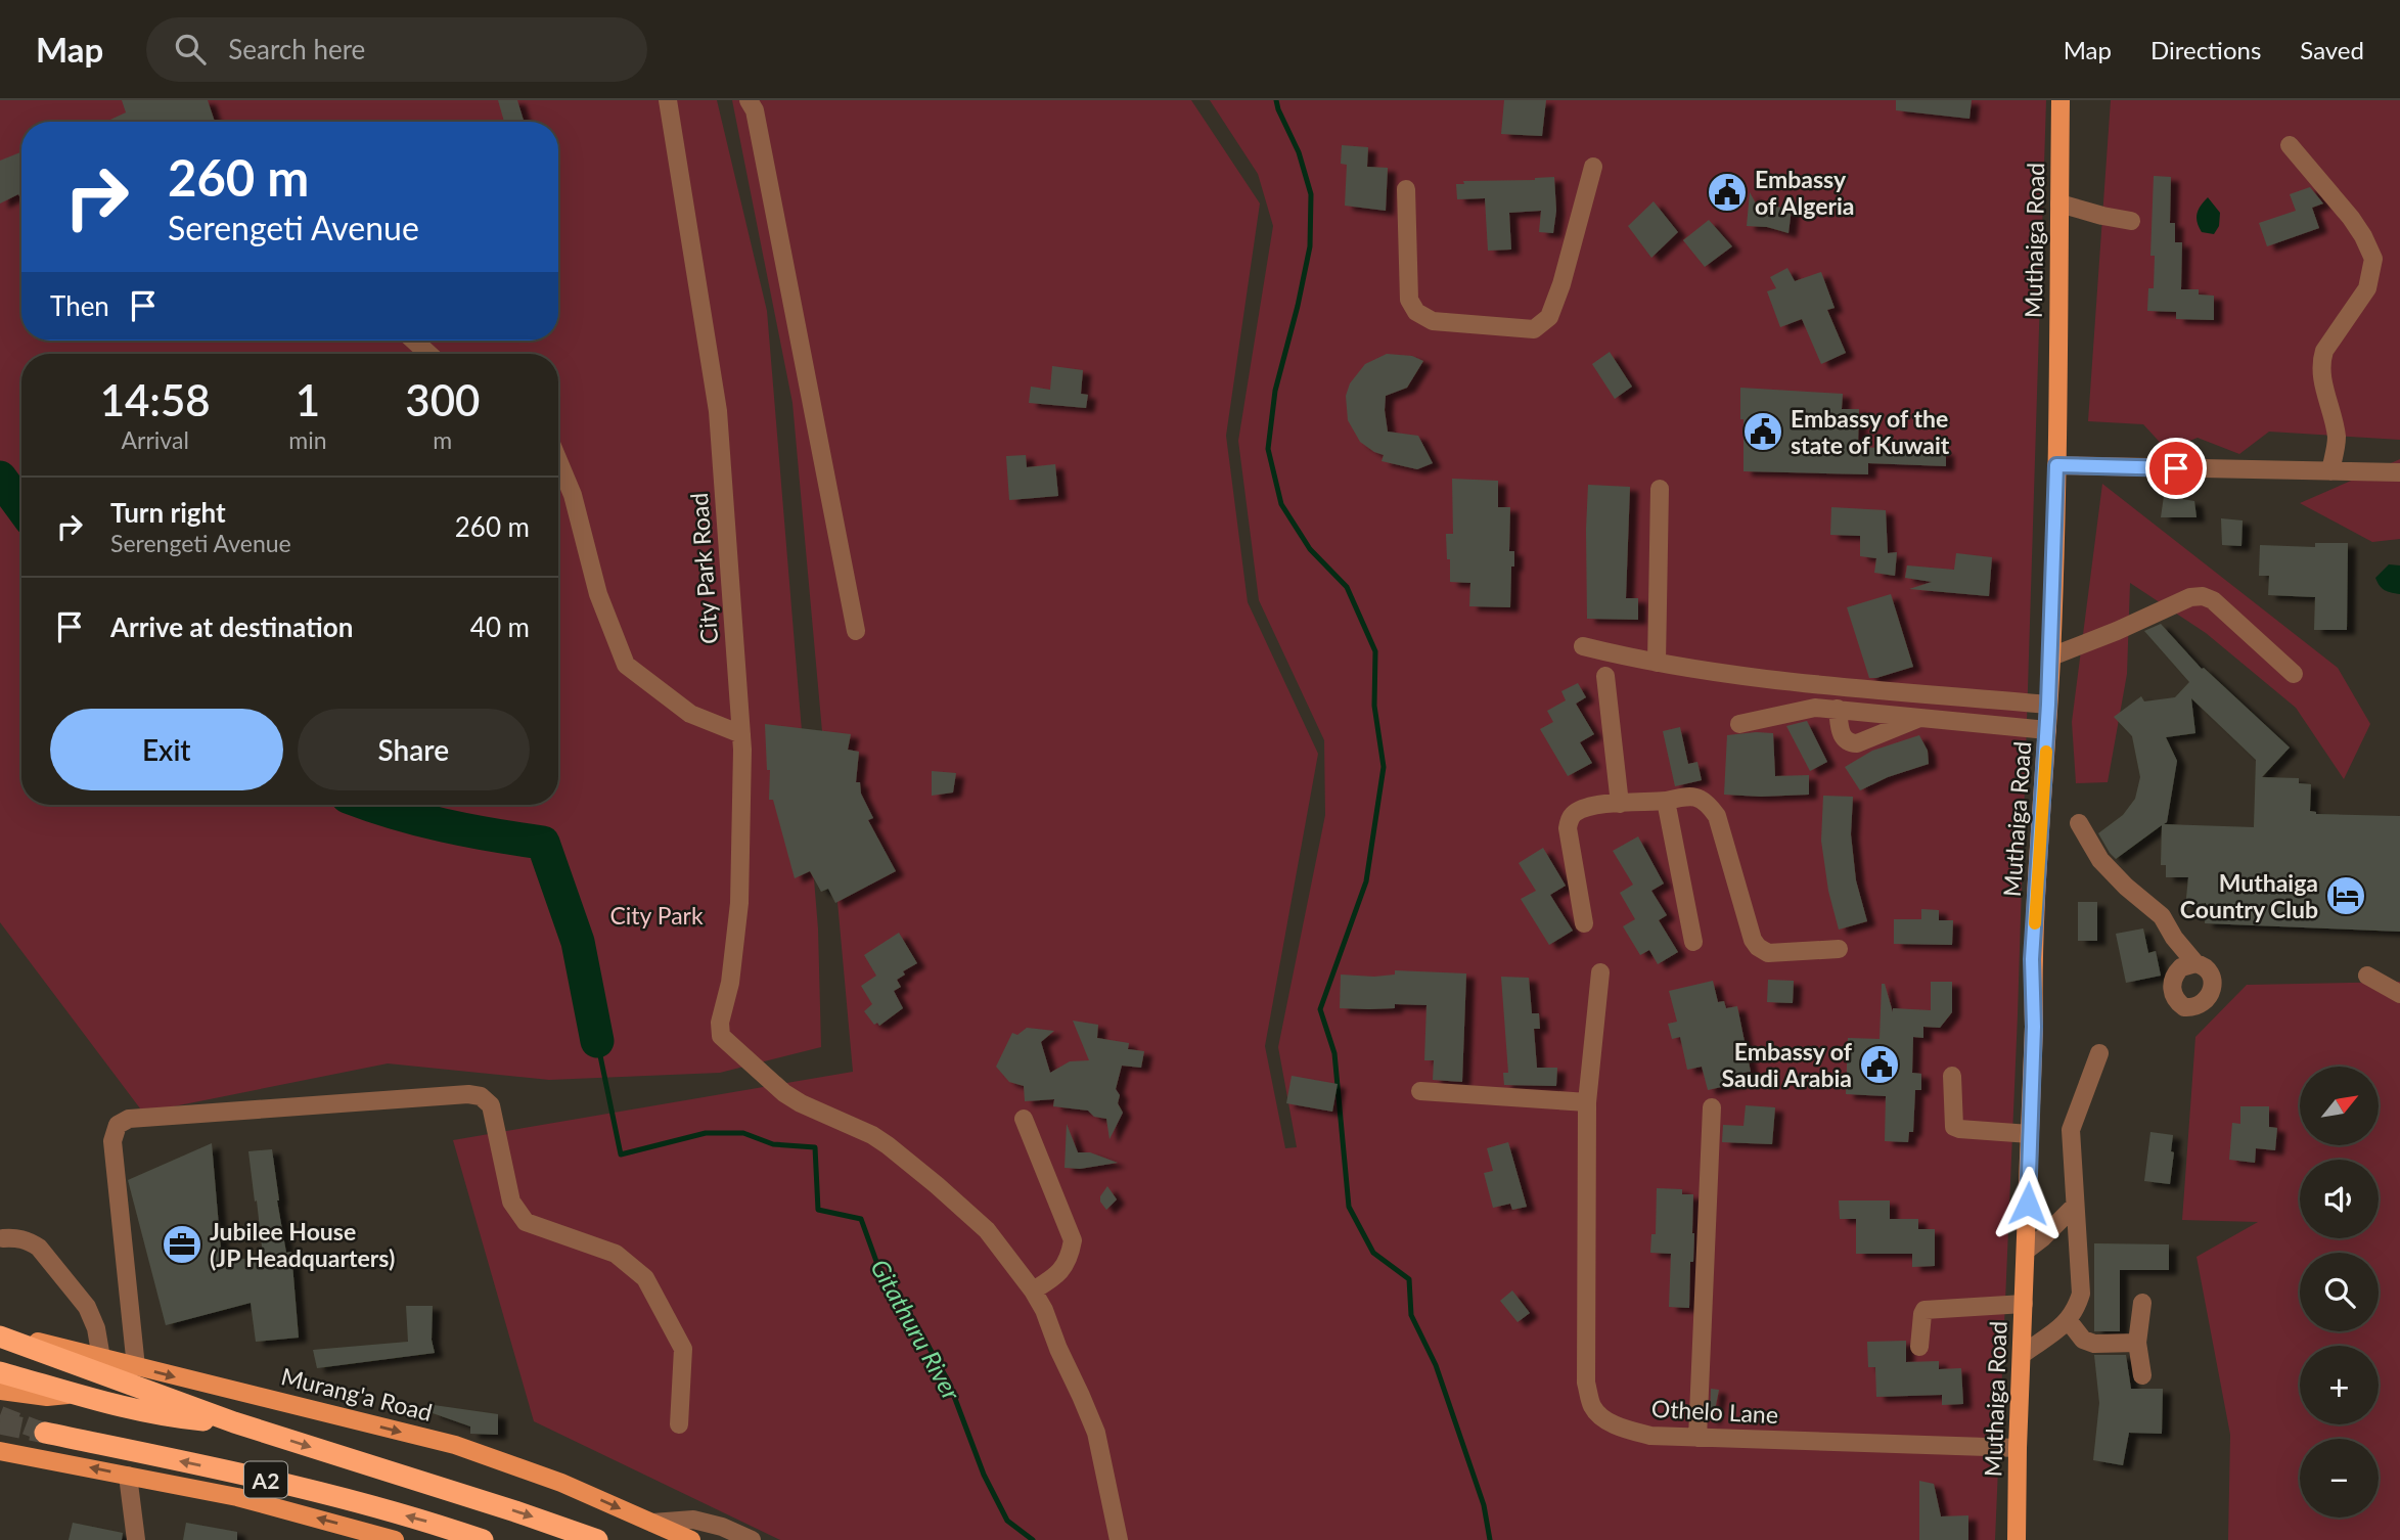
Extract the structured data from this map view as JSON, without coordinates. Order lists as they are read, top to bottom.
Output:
{
  "streets": {
    "highway": ["A2"],
    "main road": ["Muthaiga Road", "Murang'a Road"],
    "street": ["City Park Road", "Othelo Lane"]
  },
  "crossings": [
    ["Muthaiga Road", "Othelo Lane"]
  ],
  "water": ["Gitathuru River"],
  "parks": ["City Park"],
  "places": {
    "public building": ["Embassy of Algeria", "Embassy of the state of Kuwait", "Embassy of Saudi Arabia"],
    "hotel": ["Muthaiga Country Club"],
    "office": ["Jubilee House (JP Headquarters)"]
  },
  "north": "top right",
  "page": {
    "header": "Map",
    "search": "Search here",
    "nav": ["Map", "Directions", "Saved"],
    "turn": ["260 m", "Serengeti Avenue"],
    "then": "Then",
    "eta": [
      "14:58",
      "Arrival",
      "1",
      "min",
      "300",
      "m"
    ],
    "list": [
      {
        "name": "Turn right",
        "note": "Serengeti Avenue",
        "value": "260 m"
      },
      {
        "name": "Arrive at destination",
        "value": "40 m"
      }
    ],
    "buttons": ["Exit", "Share"],
    "map_buttons": ["+", "−"]
  }
}
